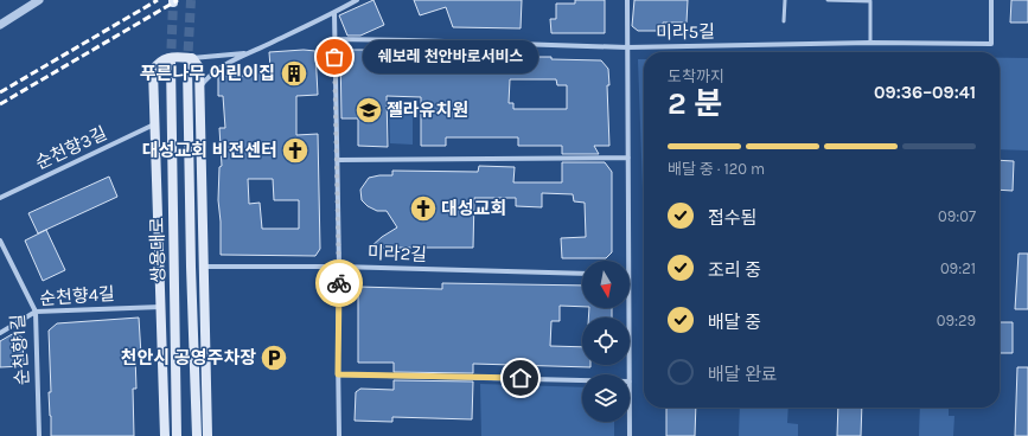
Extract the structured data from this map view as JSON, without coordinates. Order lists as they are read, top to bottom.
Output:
{
  "streets": {
    "main road": ["쌍용대로"],
    "street": [
      "미라5길",
      "순천향3길",
      "미라2길",
      "순천향4길",
      "순천향1길"
    ]
  },
  "crossings": [
    ["순천향4길", "순천향1길"]
  ],
  "places": {
    "other": ["쉐보레 천안바로서비스"],
    "building": ["푸른나무 어린이집"],
    "school or university": ["젤라유치원"],
    "church": ["대성교회 비전센터", "대성교회"],
    "parking": ["천안시 공영주차장"]
  },
  "north": "bottom",
  "page": {
    "bubble": "쉐보레 천안바로서비스",
    "heading": ["2 분", "도착까지", "09:36–09:41"],
    "bar": "배달 중 · 120 m",
    "list": [
      ["접수됨", "09:07"],
      ["조리 중", "09:21"],
      ["배달 중", "09:29"],
      "배달 완료"
    ]
  }
}
